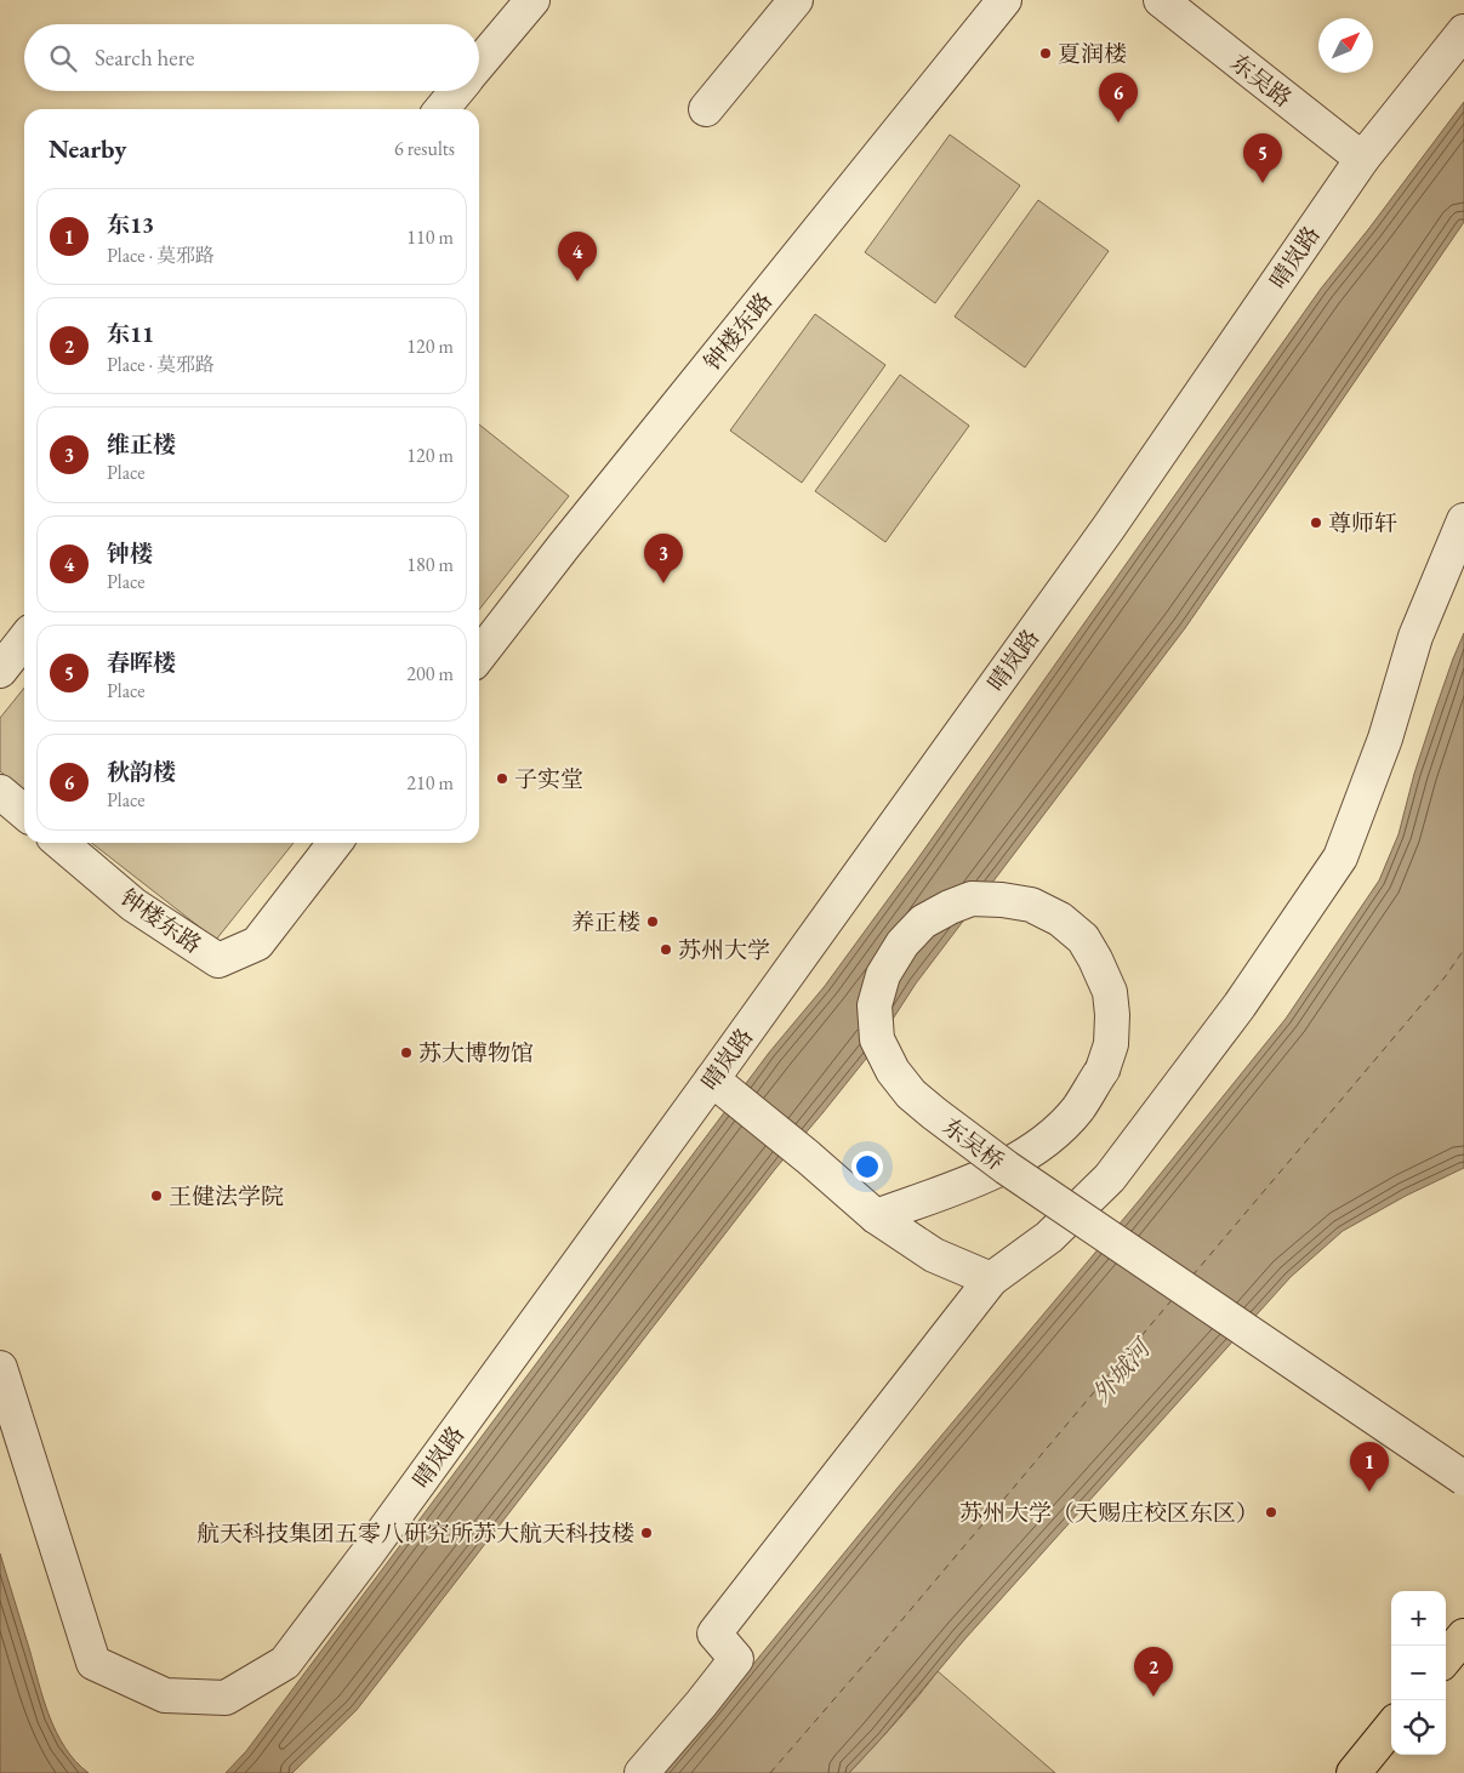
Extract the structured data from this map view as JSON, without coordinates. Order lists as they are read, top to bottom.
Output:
{
  "streets": {
    "lane": [
      "东吴路",
      "晴岚路",
      "钟楼东路",
      "东吴桥"
    ]
  },
  "crossings": [
    ["东吴路", "晴岚路"]
  ],
  "water": ["外城河"],
  "places": [
    "夏润楼",
    "尊师轩",
    "子实堂",
    "养正楼",
    "苏州大学",
    "苏大博物馆",
    "王健法学院",
    "苏州大学（天赐庄校区东区）",
    "航天科技集团五零八研究所苏大航天科技楼"
  ],
  "north": "top right",
  "page": {
    "search": "Search here",
    "pins": [
      "6",
      "5",
      "4",
      "3",
      "1",
      "2"
    ],
    "heading": ["Nearby", "6 results"],
    "list": [
      {
        "mark": "1",
        "name": "东13",
        "note": "Place · 莫邪路",
        "value": "110 m"
      },
      {
        "mark": "2",
        "name": "东11",
        "note": "Place · 莫邪路",
        "value": "120 m"
      },
      {
        "mark": "3",
        "name": "维正楼",
        "note": "Place",
        "value": "120 m"
      },
      {
        "mark": "4",
        "name": "钟楼",
        "note": "Place",
        "value": "180 m"
      },
      {
        "mark": "5",
        "name": "春晖楼",
        "note": "Place",
        "value": "200 m"
      },
      {
        "mark": "6",
        "name": "秋韵楼",
        "note": "Place",
        "value": "210 m"
      }
    ],
    "map_buttons": ["+", "−"]
  }
}
